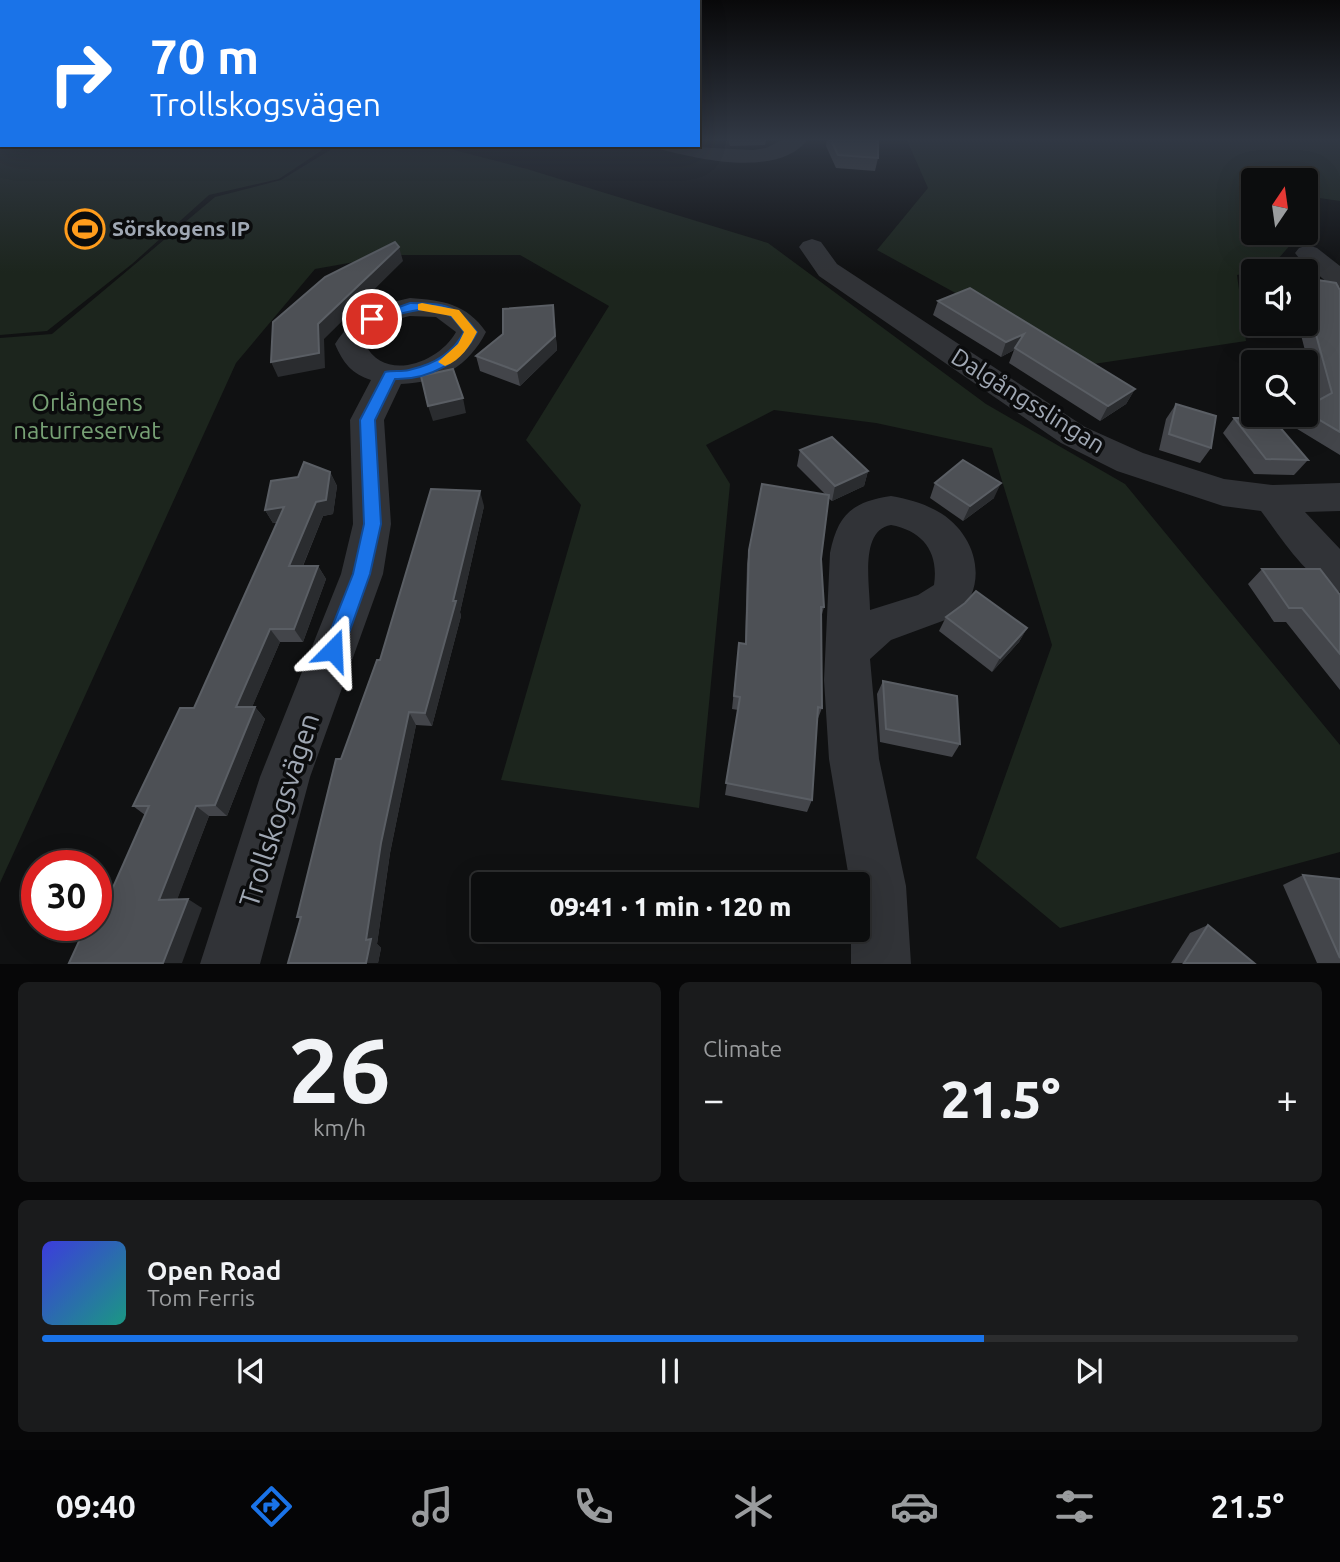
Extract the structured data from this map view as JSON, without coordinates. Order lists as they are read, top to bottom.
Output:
{
  "streets": {
    "street": ["Dalgångsslingan", "Trollskogsvägen"]
  },
  "parks": ["Orlångens naturreservat"],
  "places": {
    "sports": ["Sörskogens IP"]
  },
  "north": "top",
  "page": {
    "turn": ["70 m", "Trollskogsvägen"],
    "limit": "30",
    "trip": "09:41 · 1 min · 120 m",
    "tile": [
      ["26", "km/h"],
      "Climate"
    ],
    "heat": ["−", "21.5°", "+"],
    "song": ["Open Road", "Tom Ferris"],
    "tabs": ["09:40", "21.5°"]
  }
}
